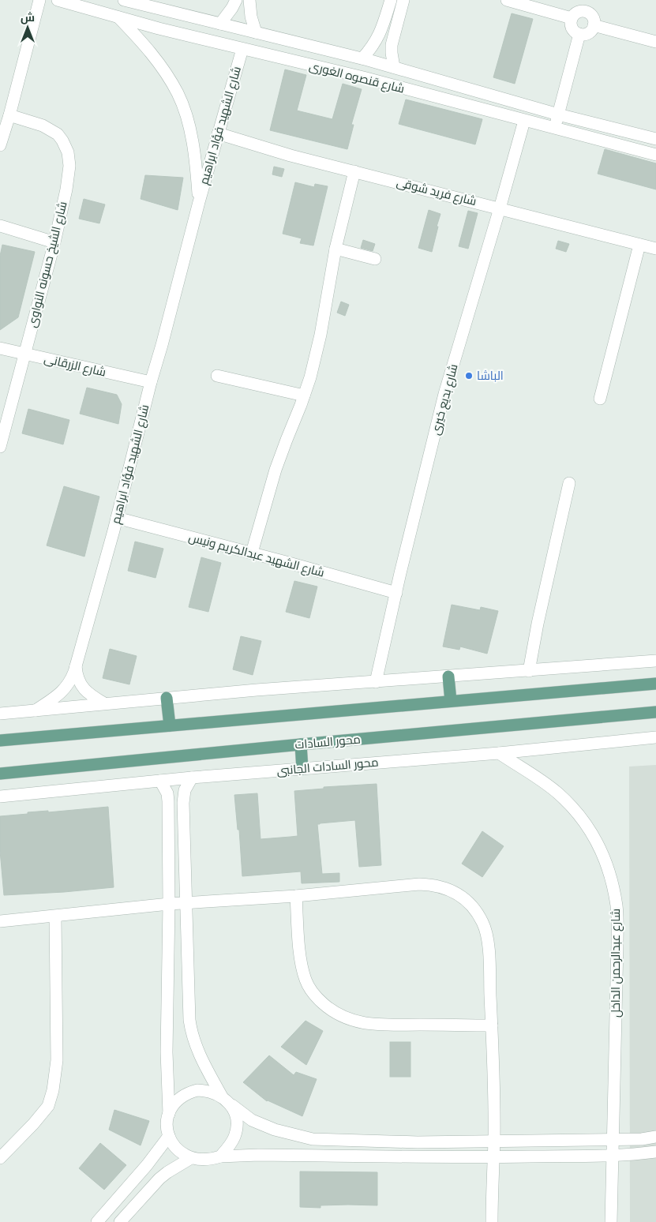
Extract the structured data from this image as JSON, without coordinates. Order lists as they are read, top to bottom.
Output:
{
  "streets": {
    "main road": ["محور السادات"],
    "street": [
      "شارع قنصوه الغورى",
      "شارع الشهيد فؤاد ابراهيم",
      "شارع فريد شوقى",
      "شارع الشيخ حسونه النواوى",
      "شارع الزرقانى",
      "شارع بديع خيرى",
      "شارع الشهيد عبدالكريم ونيس",
      "محور السادات الجانبى",
      "شارع عبدالرحمن الداخل"
    ]
  },
  "crossings": [
    ["شارع قنصوه الغورى", "شارع الشهيد فؤاد ابراهيم"],
    ["شارع قنصوه الغورى", "شارع بديع خيرى"],
    ["شارع الشهيد فؤاد ابراهيم", "شارع فريد شوقى"],
    ["شارع الشهيد فؤاد ابراهيم", "شارع الزرقانى"],
    ["شارع الشهيد فؤاد ابراهيم", "شارع الشهيد عبدالكريم ونيس"],
    ["شارع فريد شوقى", "شارع بديع خيرى"],
    ["شارع الشيخ حسونه النواوى", "شارع الزرقانى"],
    ["شارع بديع خيرى", "شارع الشهيد عبدالكريم ونيس"],
    ["محور السادات الجانبى", "شارع عبدالرحمن الداخل"]
  ],
  "places": ["الباشا"],
  "north": "top"
}
